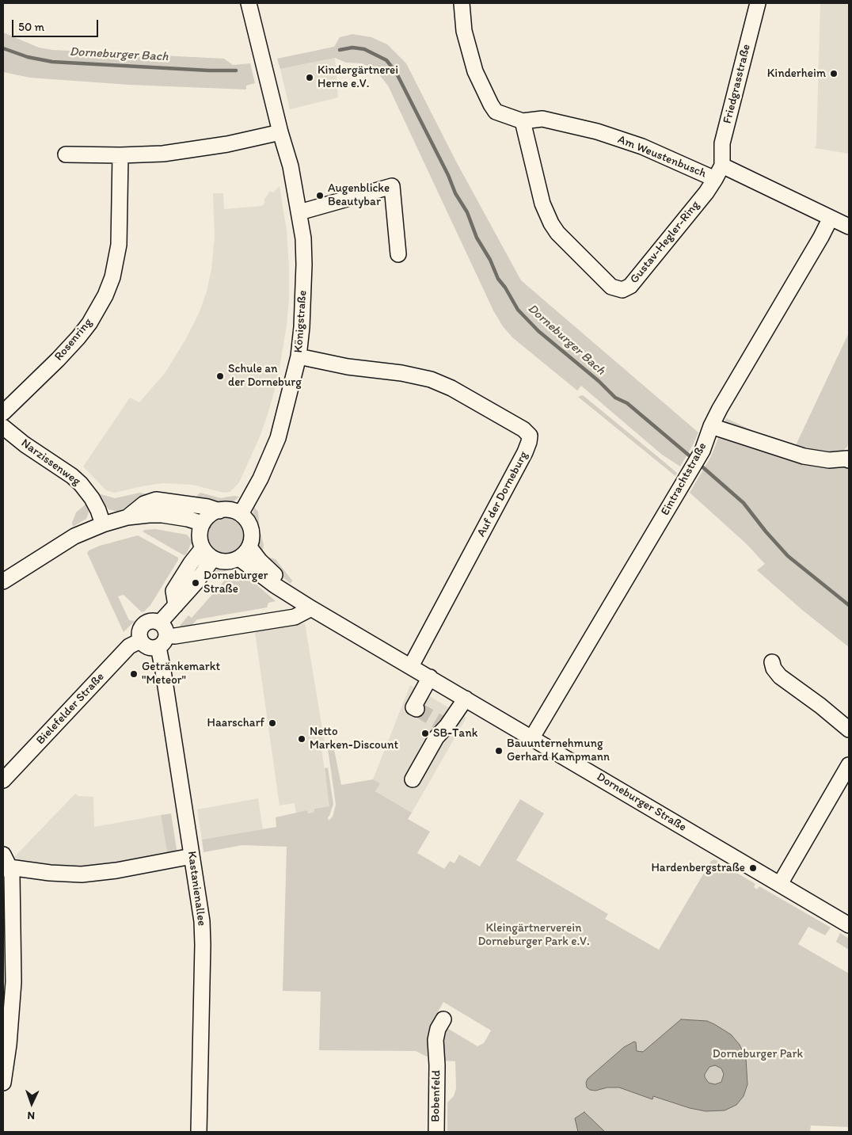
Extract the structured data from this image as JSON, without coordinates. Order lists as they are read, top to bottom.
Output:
{
  "streets": {
    "street": [
      "Friedgrasstraße",
      "Am Weustenbusch",
      "Gustav-Hegler-Ring",
      "Königstraße",
      "Rosenring",
      "Narzissenweg",
      "Eintrachtstraße",
      "Auf der Dorneburg",
      "Bielefelder Straße",
      "Dorneburger Straße",
      "Kastanienallee",
      "Bobenfeld"
    ]
  },
  "crossings": [
    ["Friedgrasstraße", "Am Weustenbusch"],
    ["Am Weustenbusch", "Gustav-Hegler-Ring"],
    ["Am Weustenbusch", "Eintrachtstraße"],
    ["Königstraße", "Auf der Dorneburg"],
    ["Königstraße", "Dorneburger Straße"],
    ["Eintrachtstraße", "Dorneburger Straße"],
    ["Auf der Dorneburg", "Dorneburger Straße"],
    ["Bielefelder Straße", "Kastanienallee"]
  ],
  "water": ["Dorneburger Bach"],
  "parks": ["Kleingärtnerverein Dorneburger Park e.V.", "Dorneburger Park"],
  "places": [
    "Kinderheim",
    "Kindergärtnerei Herne e.V.",
    "Augenblicke Beautybar",
    "Schule an der Dorneburg",
    "Dorneburger Straße",
    "Getränkemarkt \"Meteor\"",
    "Haarscharf",
    "SB-Tank",
    "Netto Marken-Discount",
    "Bauunternehmung Gerhard Kampmann",
    "Hardenbergstraße"
  ],
  "scale_bar": "50 m",
  "north": "bottom"
}
